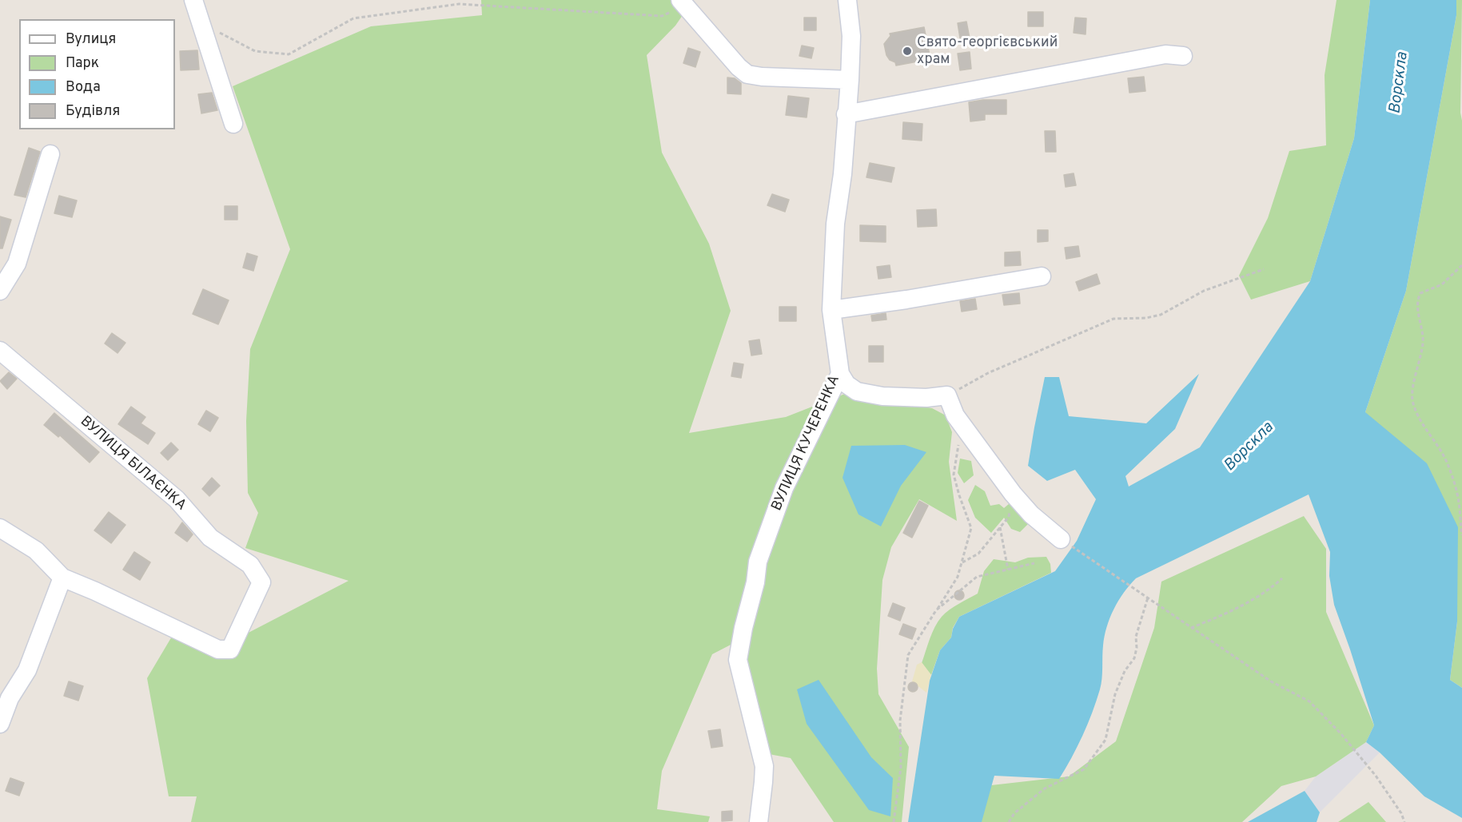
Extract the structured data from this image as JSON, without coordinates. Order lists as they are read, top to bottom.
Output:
{
  "streets": {
    "street": ["ВУЛИЦЯ КУЧЕРЕНКА", "ВУЛИЦЯ БІЛАЄНКА"]
  },
  "water": ["Ворскла"],
  "places": ["Свято-георгієвський храм"],
  "legend": [
    "Вулиця",
    "Парк",
    "Вода",
    "Будівля"
  ]
}
